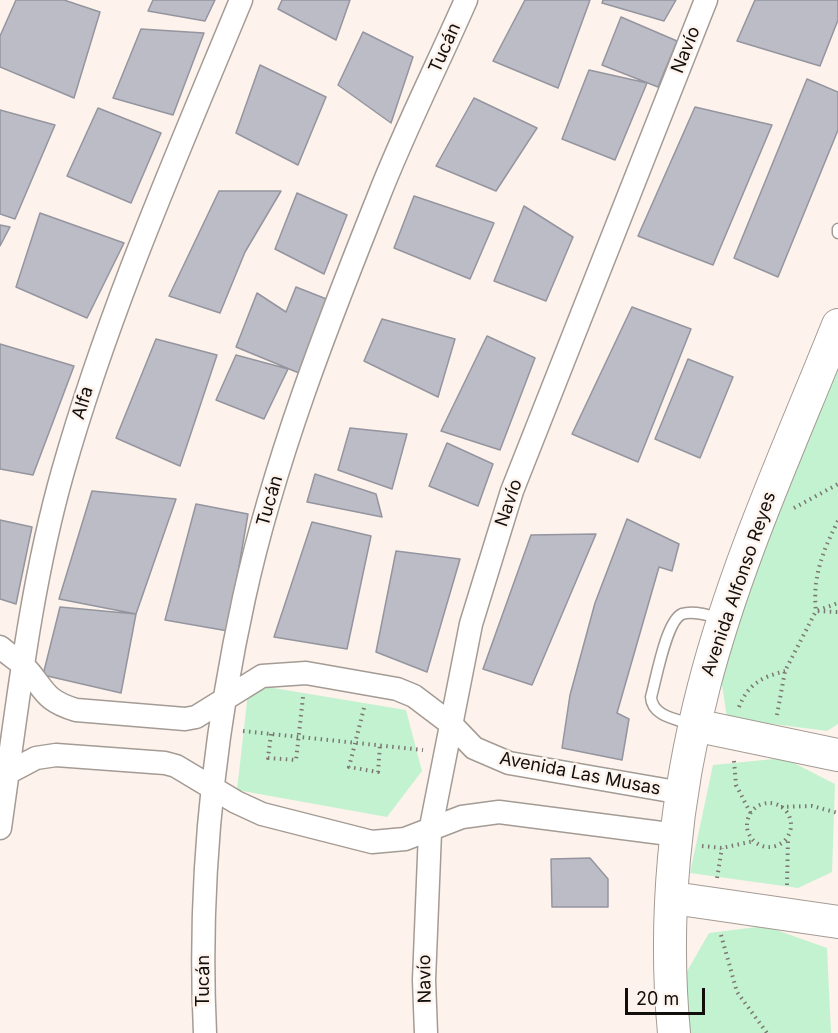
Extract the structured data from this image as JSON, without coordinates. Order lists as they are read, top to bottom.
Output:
{
  "streets": {
    "main road": ["Avenida Alfonso Reyes"],
    "street": [
      "Tucán",
      "Navío",
      "Alfa",
      "Avenida Las Musas"
    ]
  },
  "crossings": [
    ["Tucán", "Avenida Las Musas"],
    ["Navío", "Avenida Las Musas"],
    ["Alfa", "Avenida Las Musas"],
    ["Avenida Alfonso Reyes", "Avenida Las Musas"]
  ],
  "scale_bar": "20 m"
}
